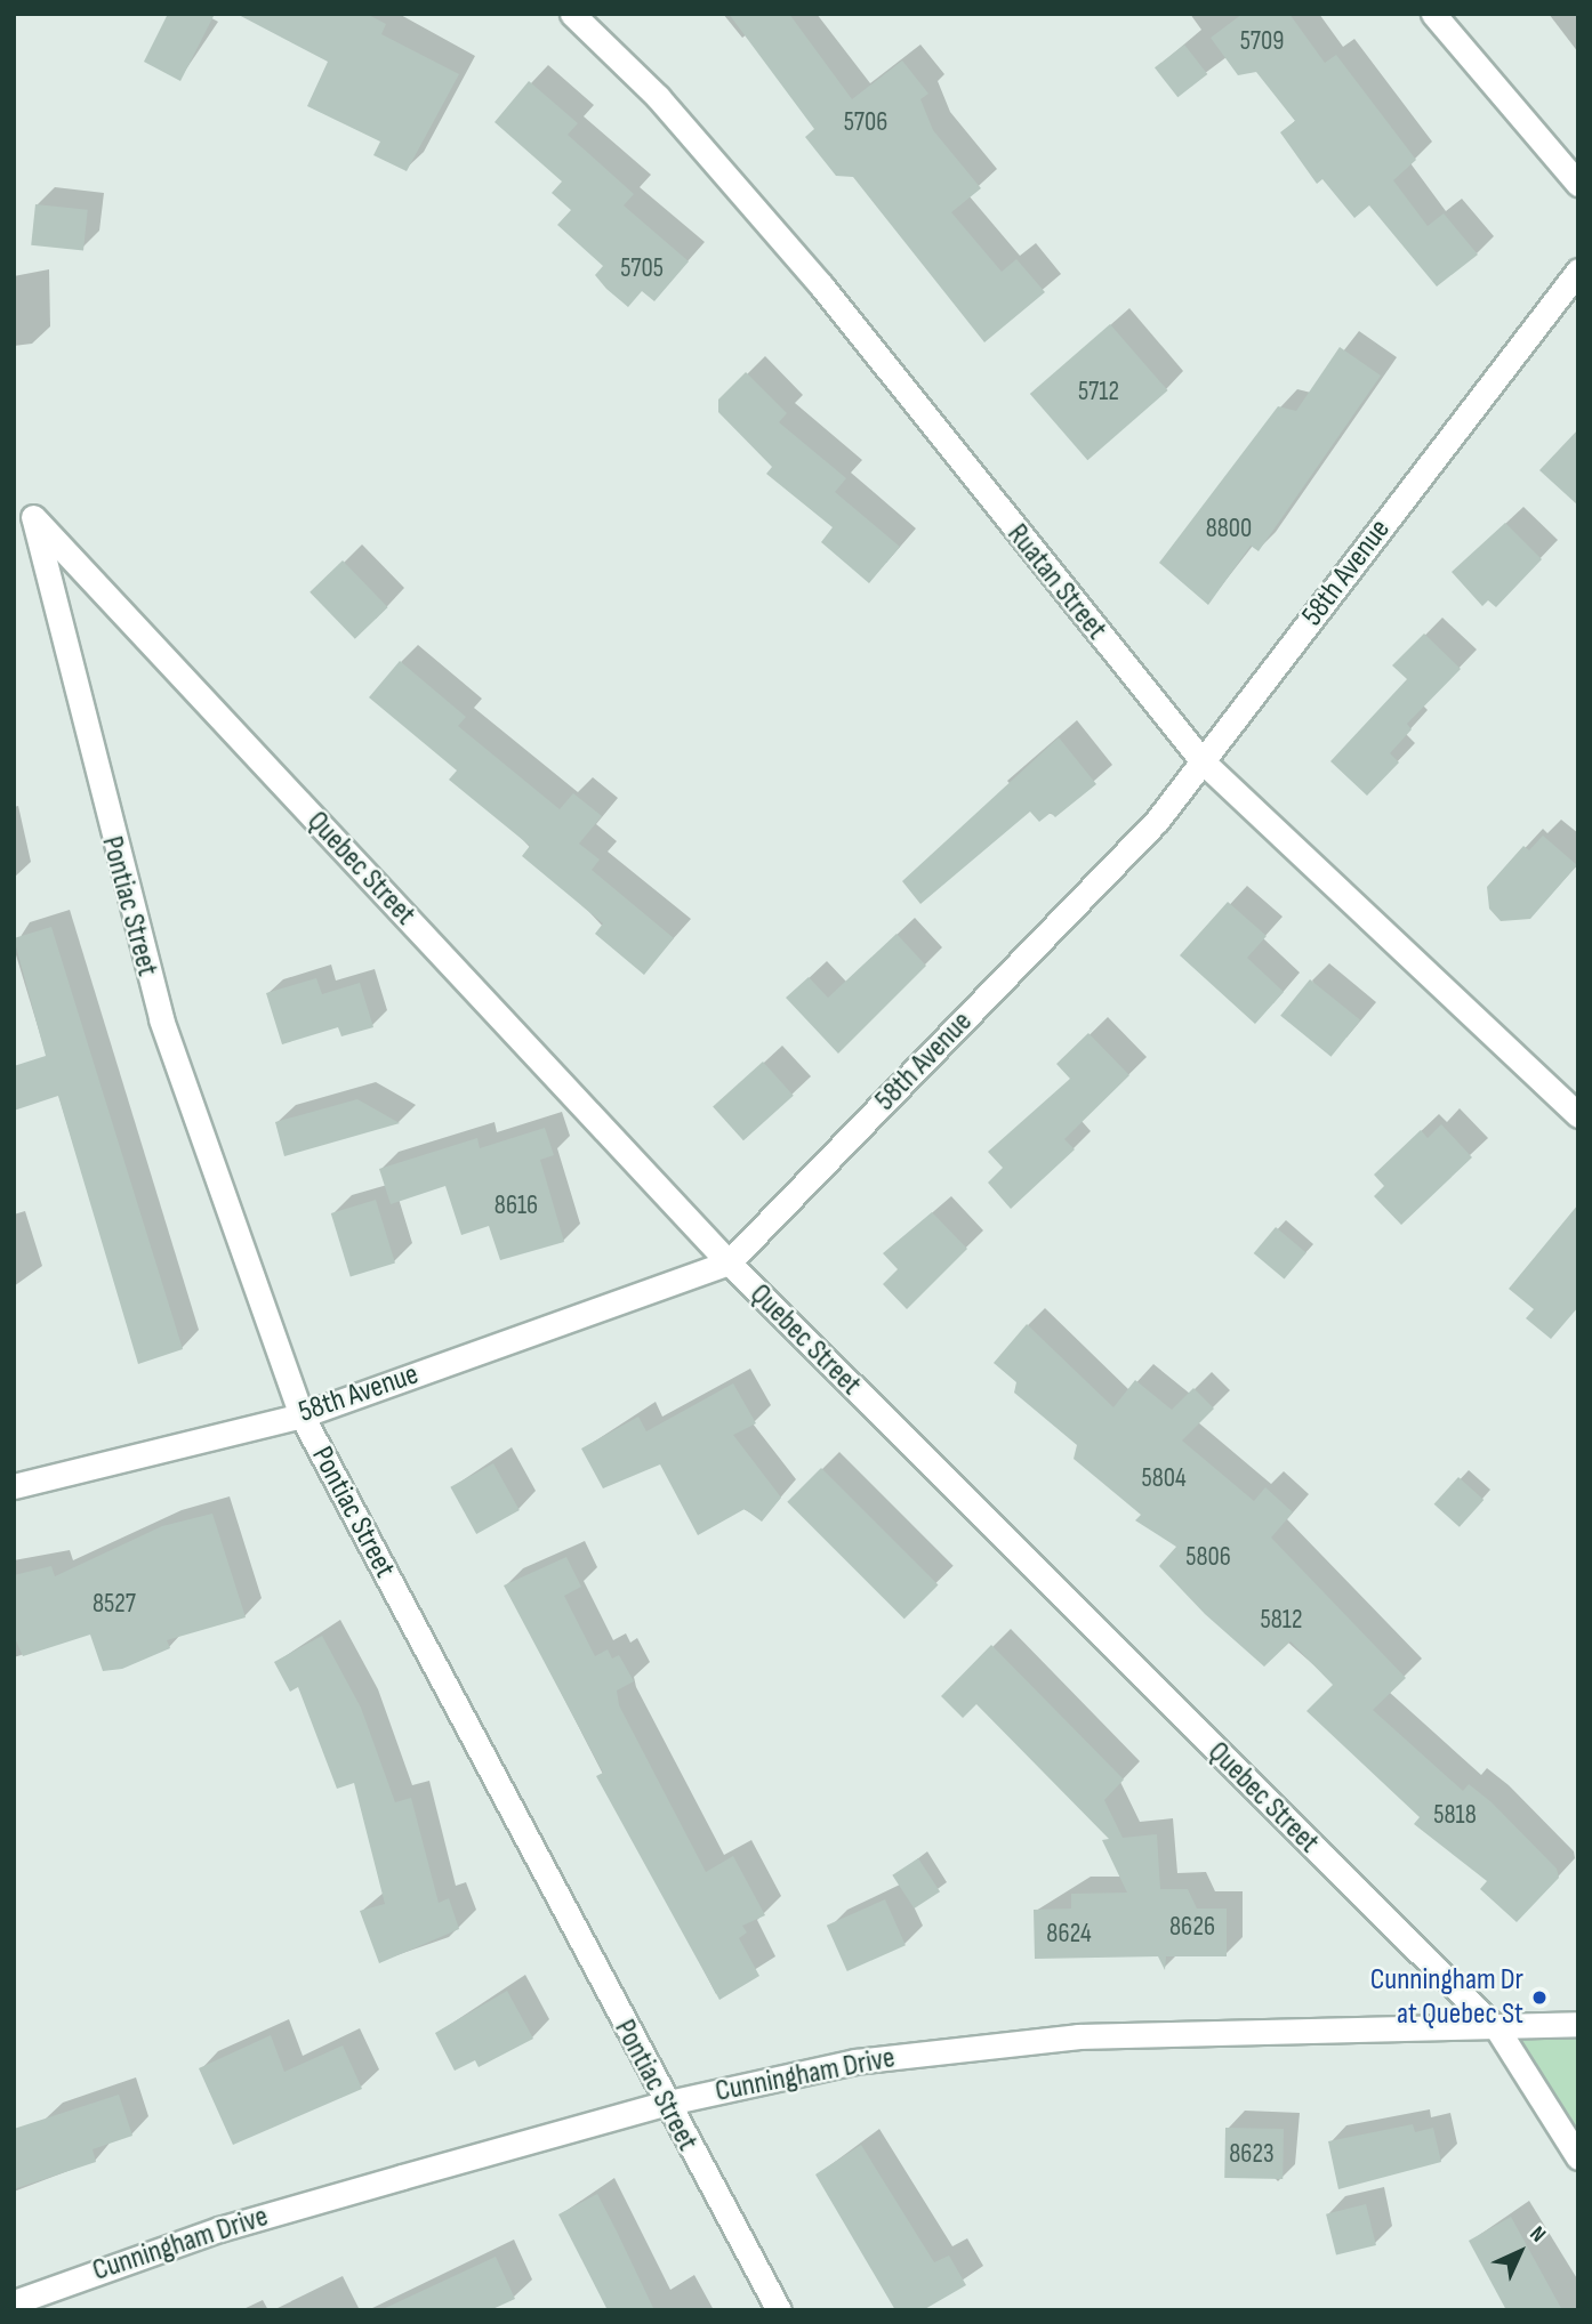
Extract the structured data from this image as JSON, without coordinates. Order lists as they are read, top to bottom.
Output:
{
  "streets": {
    "street": [
      "58th Avenue",
      "Ruatan Street",
      "Quebec Street",
      "Pontiac Street",
      "Cunningham Drive"
    ]
  },
  "crossings": [
    ["58th Avenue", "Ruatan Street"],
    ["58th Avenue", "Quebec Street"],
    ["58th Avenue", "Pontiac Street"],
    ["Quebec Street", "Pontiac Street"],
    ["Quebec Street", "Cunningham Drive"],
    ["Pontiac Street", "Cunningham Drive"]
  ],
  "places": ["Cunningham Dr at Quebec St"],
  "house_numbers": [
    "5709",
    "5706",
    "5705",
    "5712",
    "8800",
    "8616",
    "5804",
    "5806",
    "8527",
    "5812",
    "5818",
    "8626",
    "8624",
    "8623"
  ],
  "north": "top right"
}
